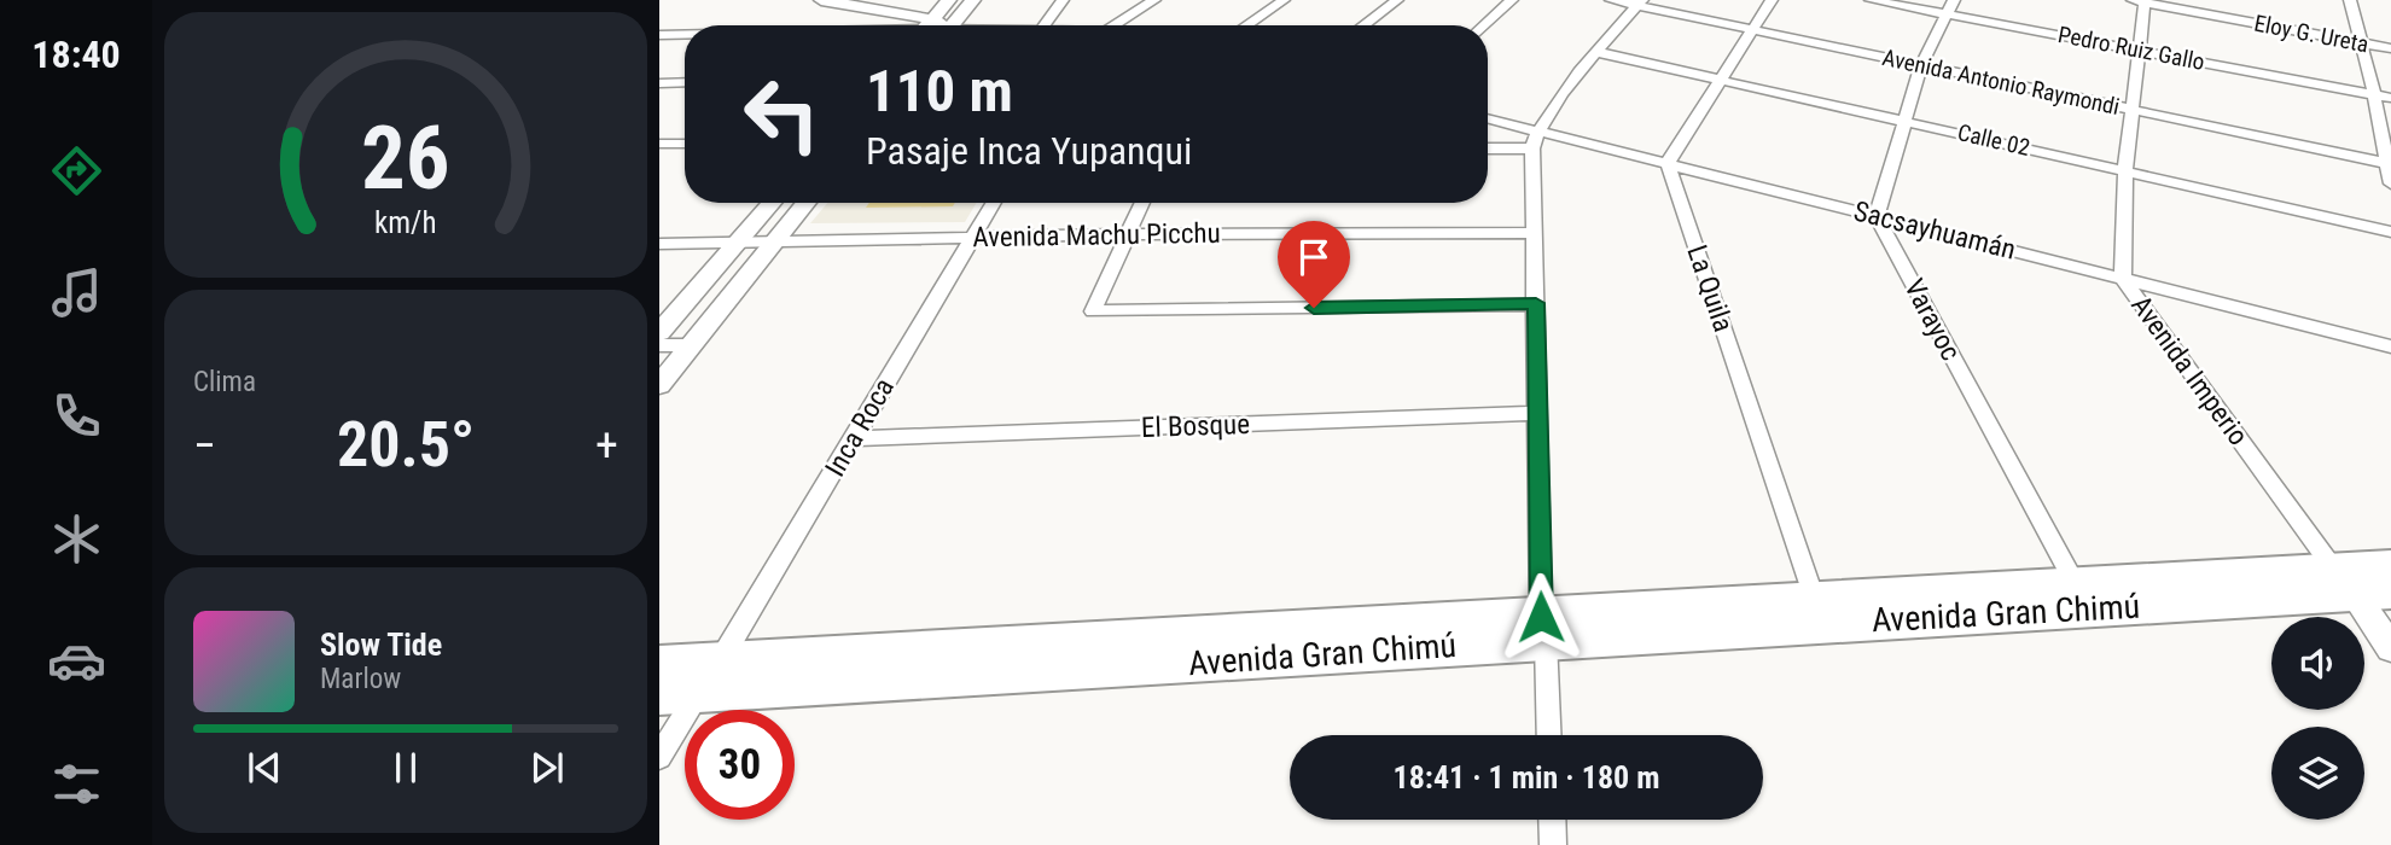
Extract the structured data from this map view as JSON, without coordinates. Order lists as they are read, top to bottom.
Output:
{
  "streets": {
    "highway": ["Avenida Gran Chimú"],
    "street": [
      "Eloy G. Ureta",
      "Pedro Ruiz Gallo",
      "Avenida Antonio Raymondi",
      "Calle 02",
      "Sacsayhuamán",
      "Avenida Machu Picchu",
      "La Quila",
      "Varayoc",
      "Avenida Imperio",
      "El Bosque",
      "Inca Roca"
    ]
  },
  "crossings": [
    ["Eloy G. Ureta", "Avenida Imperio"],
    ["Pedro Ruiz Gallo", "Avenida Imperio"],
    ["Avenida Antonio Raymondi", "Avenida Imperio"],
    ["Calle 02", "Avenida Imperio"],
    ["Sacsayhuamán", "La Quila"],
    ["Sacsayhuamán", "Varayoc"],
    ["Sacsayhuamán", "Avenida Imperio"],
    ["Avenida Machu Picchu", "Inca Roca"],
    ["La Quila", "Avenida Gran Chimú"],
    ["Varayoc", "Avenida Gran Chimú"],
    ["Avenida Imperio", "Avenida Gran Chimú"],
    ["El Bosque", "Inca Roca"],
    ["Inca Roca", "Avenida Gran Chimú"]
  ],
  "page": {
    "tabs": "18:40",
    "turn": ["110 m", "Pasaje Inca Yupanqui"],
    "tile": "Clima",
    "heat": ["−", "20.5°", "+"],
    "song": ["Slow Tide", "Marlow"],
    "limit": "30",
    "trip": "18:41 · 1 min · 180 m",
    "gauge": ["26", "km/h"]
  }
}
